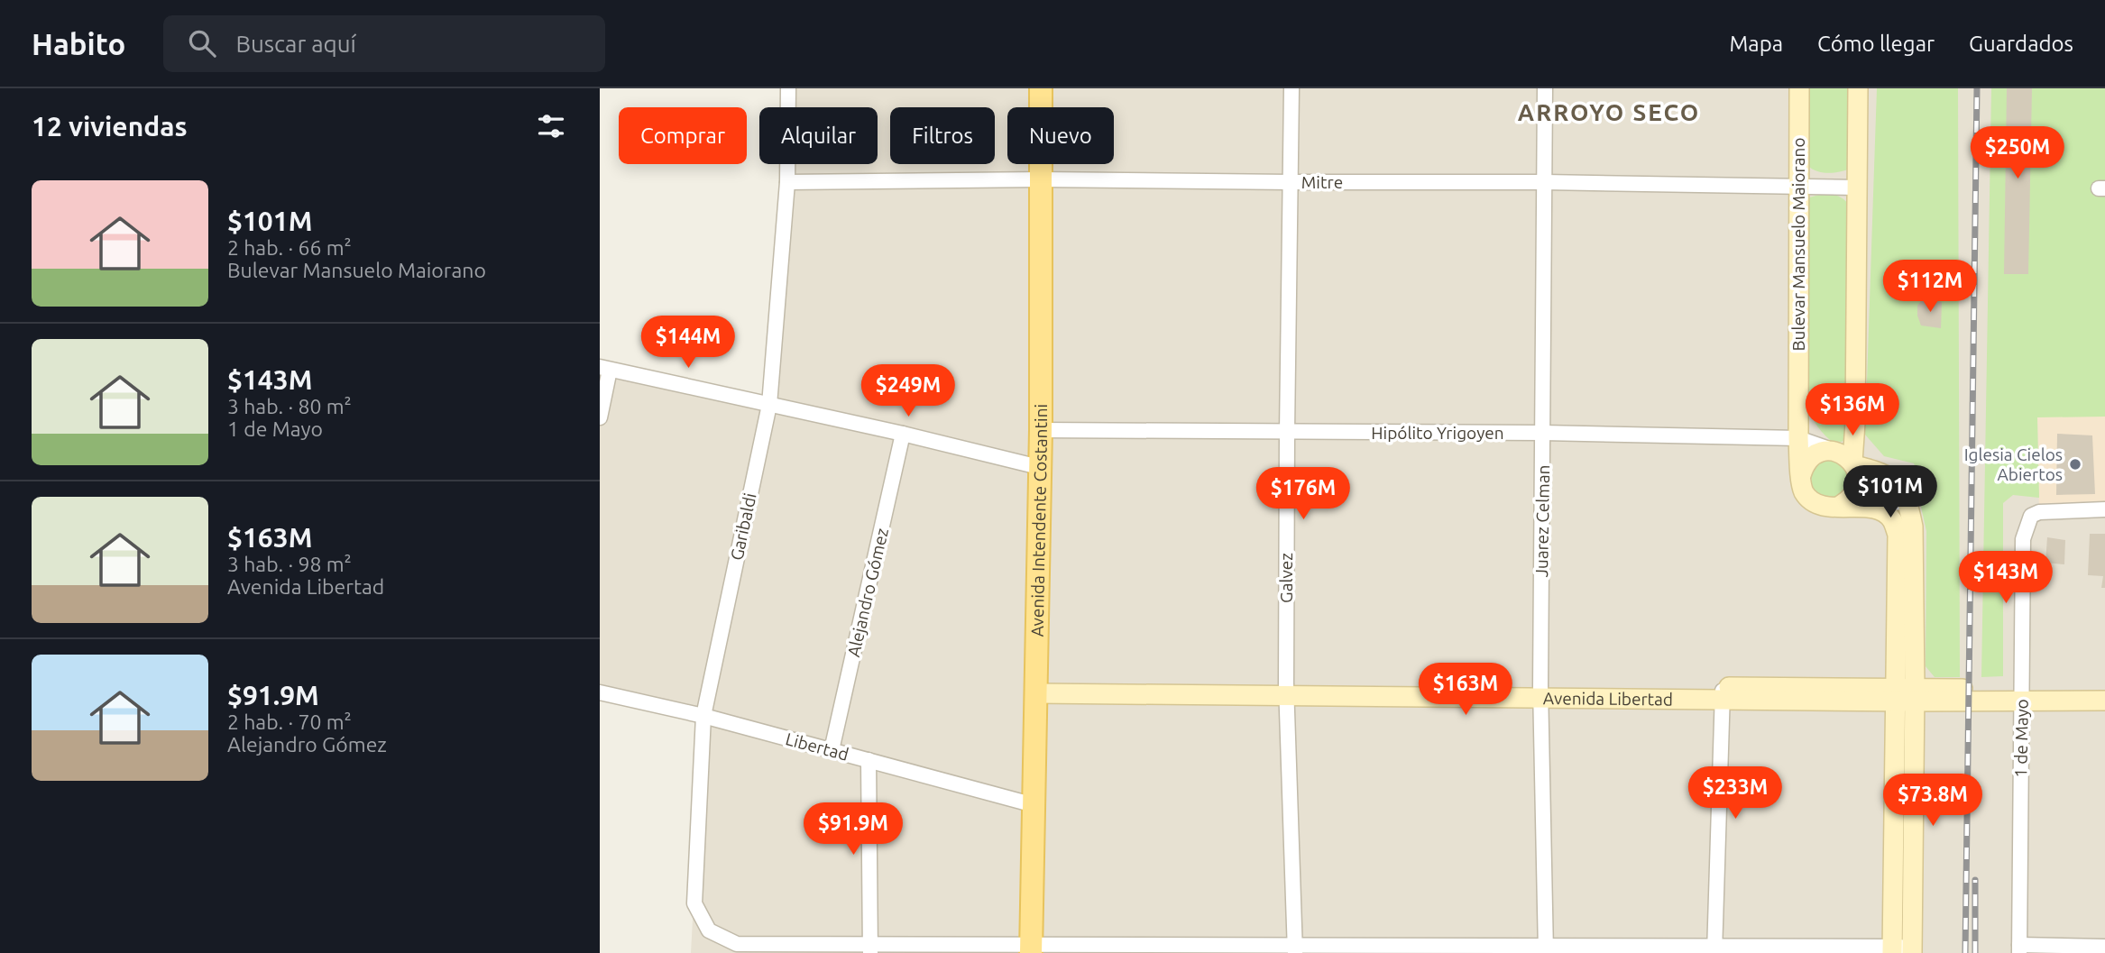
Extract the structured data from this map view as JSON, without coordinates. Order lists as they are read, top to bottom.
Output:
{
  "streets": {
    "main road": ["Bulevar Mansuelo Maiorano", "Avenida Intendente Costantini", "Avenida Libertad"],
    "street": [
      "Mitre",
      "Hipólito Yrigoyen",
      "Juarez Celman",
      "Garibaldi",
      "Galvez",
      "Alejandro Gómez",
      "1 de Mayo",
      "Libertad"
    ]
  },
  "crossings": [
    ["Mitre", "Bulevar Mansuelo Maiorano"],
    ["Mitre", "Avenida Intendente Costantini"],
    ["Mitre", "Juarez Celman"],
    ["Mitre", "Garibaldi"],
    ["Mitre", "Galvez"],
    ["Bulevar Mansuelo Maiorano", "Hipólito Yrigoyen"],
    ["Bulevar Mansuelo Maiorano", "Avenida Libertad"],
    ["Hipólito Yrigoyen", "Avenida Intendente Costantini"],
    ["Hipólito Yrigoyen", "Juarez Celman"],
    ["Hipólito Yrigoyen", "Galvez"],
    ["Avenida Intendente Costantini", "Avenida Libertad"],
    ["Avenida Intendente Costantini", "Libertad"],
    ["Juarez Celman", "Avenida Libertad"],
    ["Garibaldi", "Libertad"],
    ["Galvez", "Avenida Libertad"],
    ["Alejandro Gómez", "Libertad"],
    ["Avenida Libertad", "1 de Mayo"]
  ],
  "districts": ["ARROYO SECO"],
  "places": ["Iglesia Cielos Abiertos"],
  "page": {
    "header": "Habito",
    "search": "Buscar aquí",
    "nav": ["Mapa", "Cómo llegar", "Guardados"],
    "heading": "12 viviendas",
    "chip": [
      "Comprar",
      "Alquilar",
      "Filtros",
      "Nuevo"
    ],
    "price": [
      "$250M",
      "$112M",
      "$144M",
      "$249M",
      "$136M",
      "$101M",
      "$176M",
      "$143M",
      "$163M",
      "$233M",
      "$73.8M",
      "$91.9M"
    ],
    "list": [
      {
        "name": "$101M",
        "note": "2 hab. · 66 m² · Bulevar Mansuelo Maiorano"
      },
      {
        "name": "$143M",
        "note": "3 hab. · 80 m² · 1 de Mayo"
      },
      {
        "name": "$163M",
        "note": "3 hab. · 98 m² · Avenida Libertad"
      },
      {
        "name": "$91.9M",
        "note": "2 hab. · 70 m² · Alejandro Gómez"
      }
    ]
  }
}
